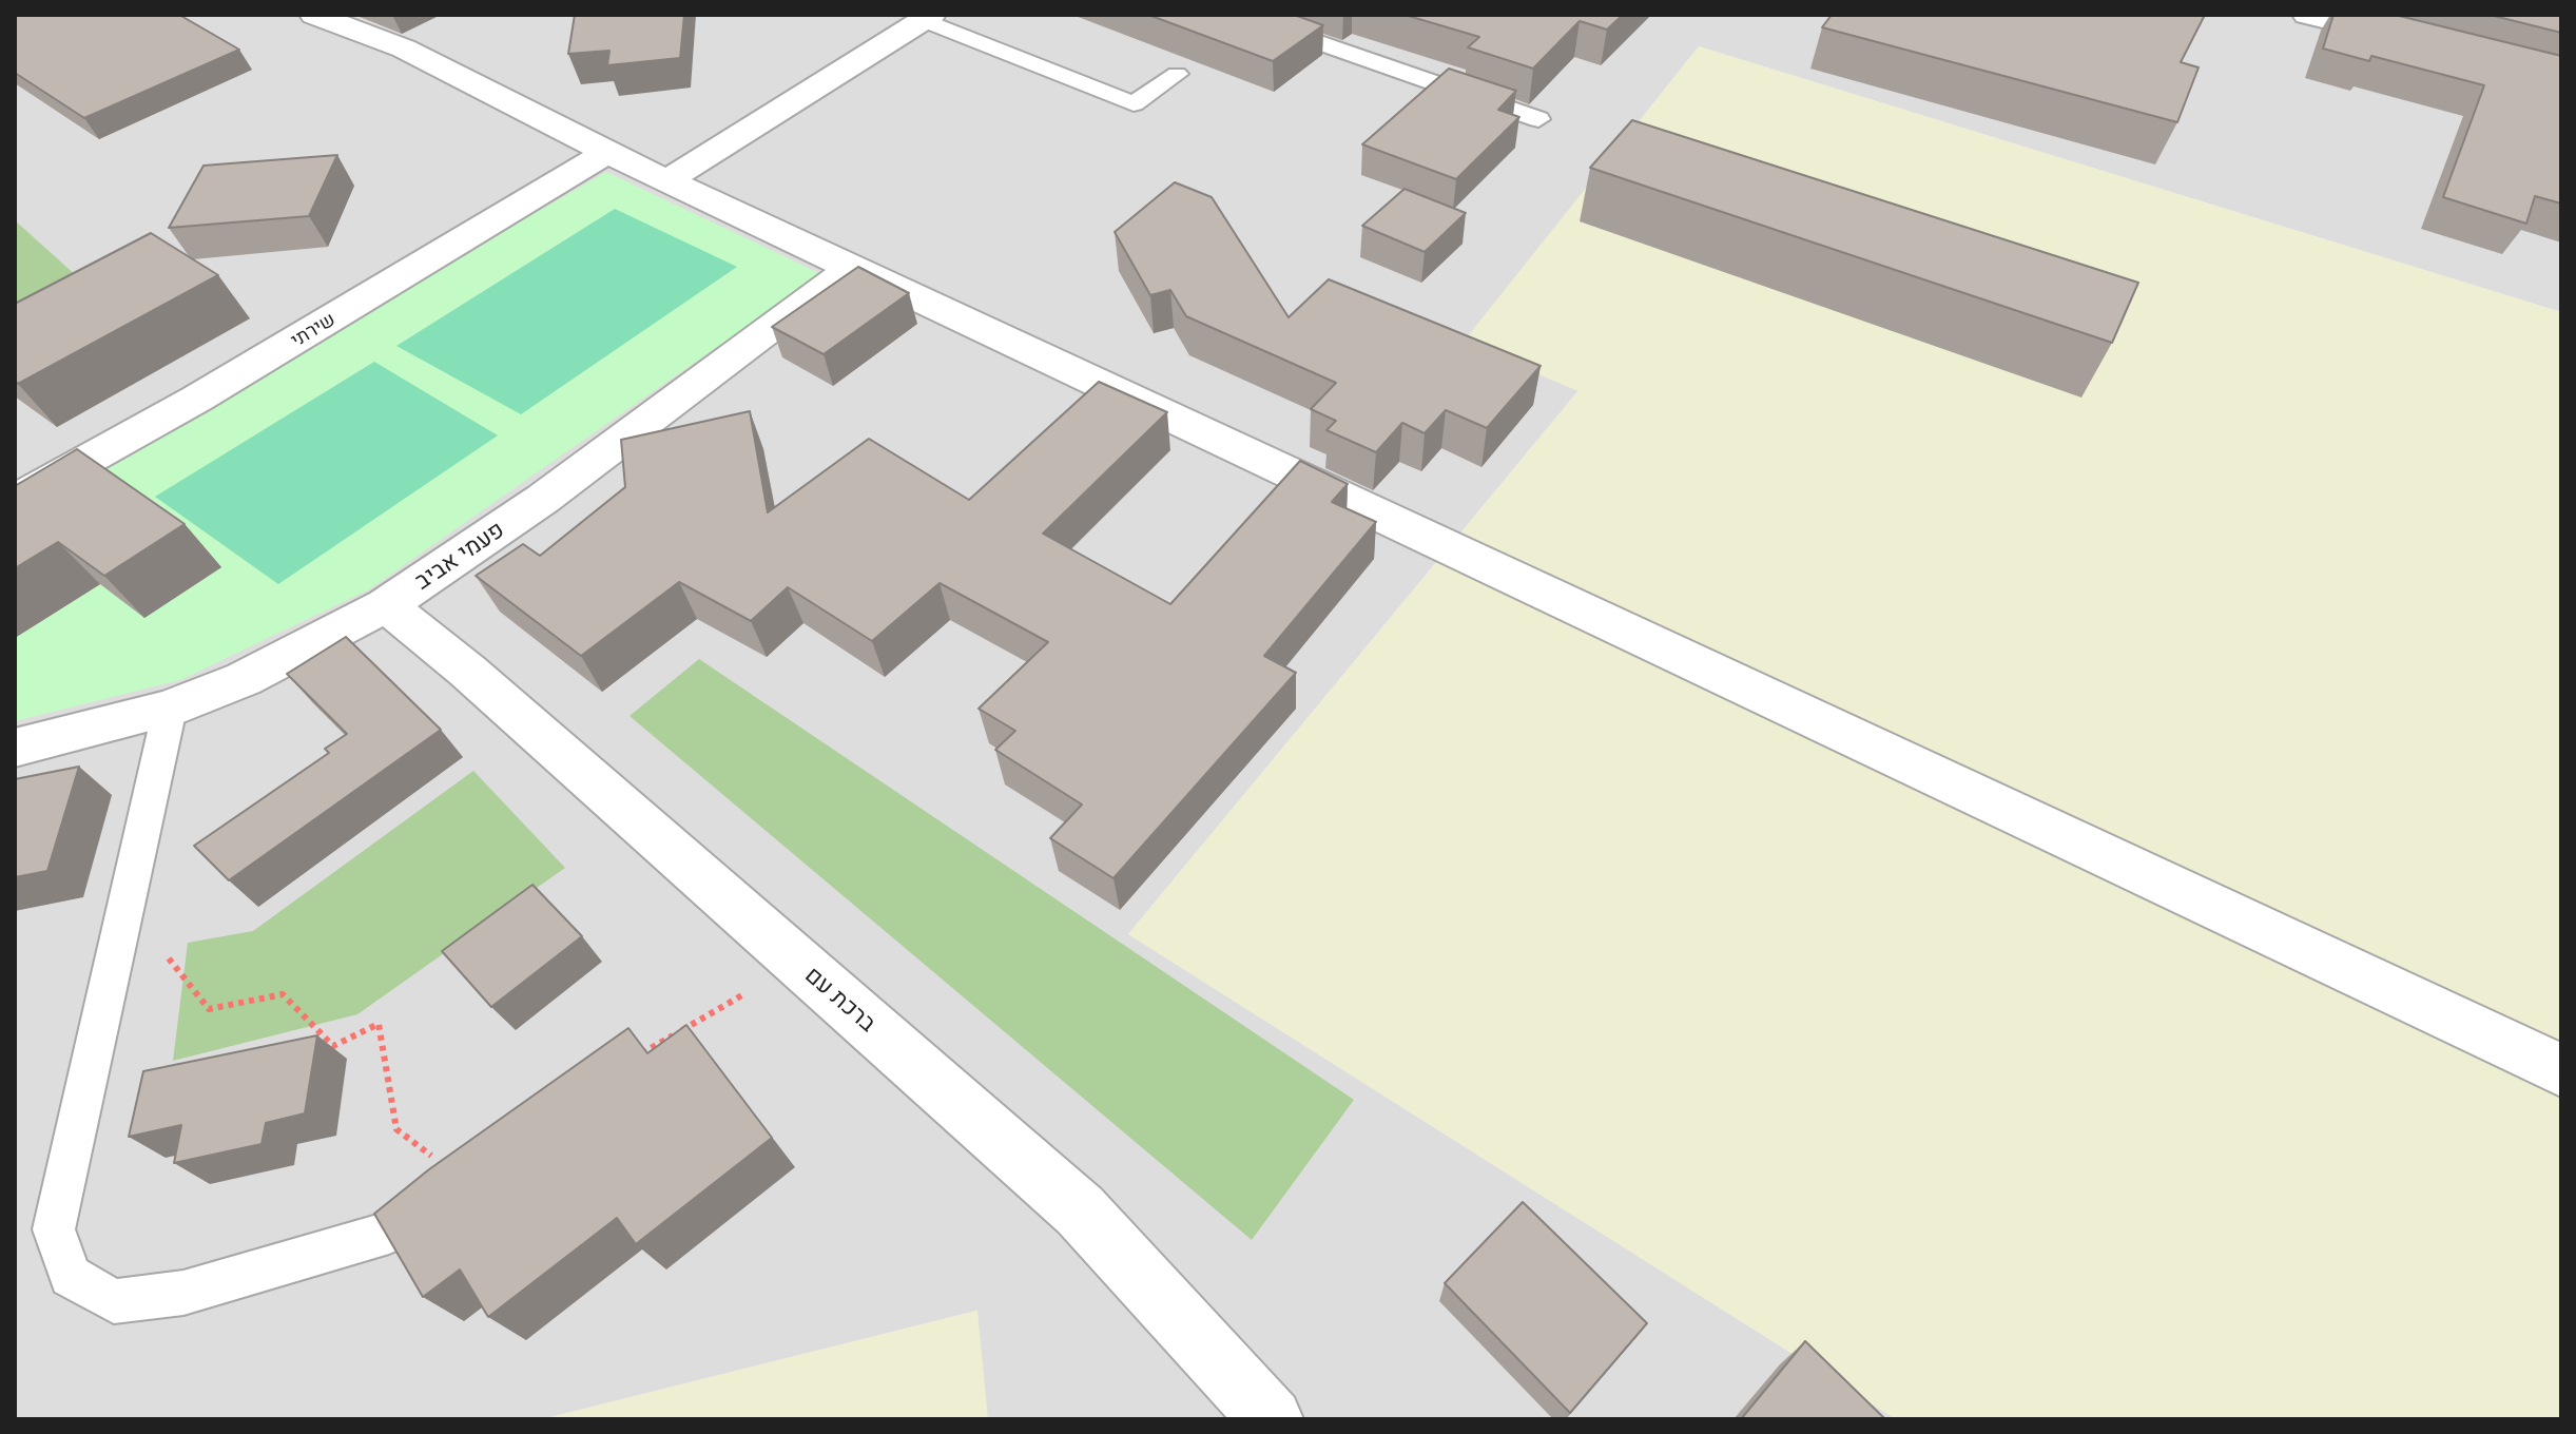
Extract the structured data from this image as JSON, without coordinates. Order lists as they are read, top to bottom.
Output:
{
  "streets": {
    "street": ["שירתי", "פעמי אביב", "ברכת עם"]
  },
  "crossings": [
    ["פעמי אביב", "ברכת עם"]
  ]
}
